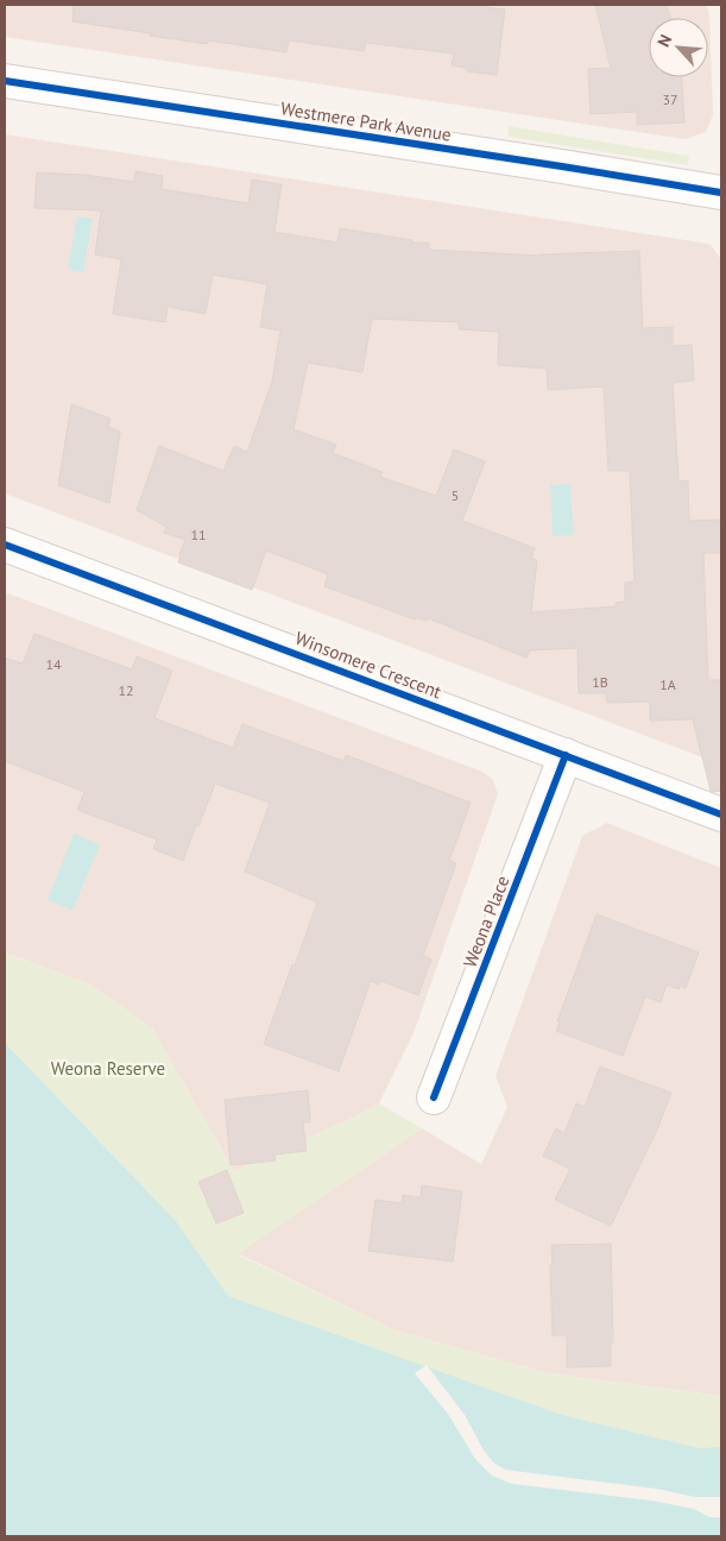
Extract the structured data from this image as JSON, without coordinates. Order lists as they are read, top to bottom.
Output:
{
  "streets": {
    "street": ["Westmere Park Avenue", "Winsomere Crescent", "Weona Place"]
  },
  "crossings": [
    ["Winsomere Crescent", "Weona Place"]
  ],
  "parks": ["Weona Reserve"],
  "house_numbers": [
    "37",
    "5",
    "11",
    "14",
    "1B",
    "1A",
    "12"
  ],
  "north": "top left"
}
